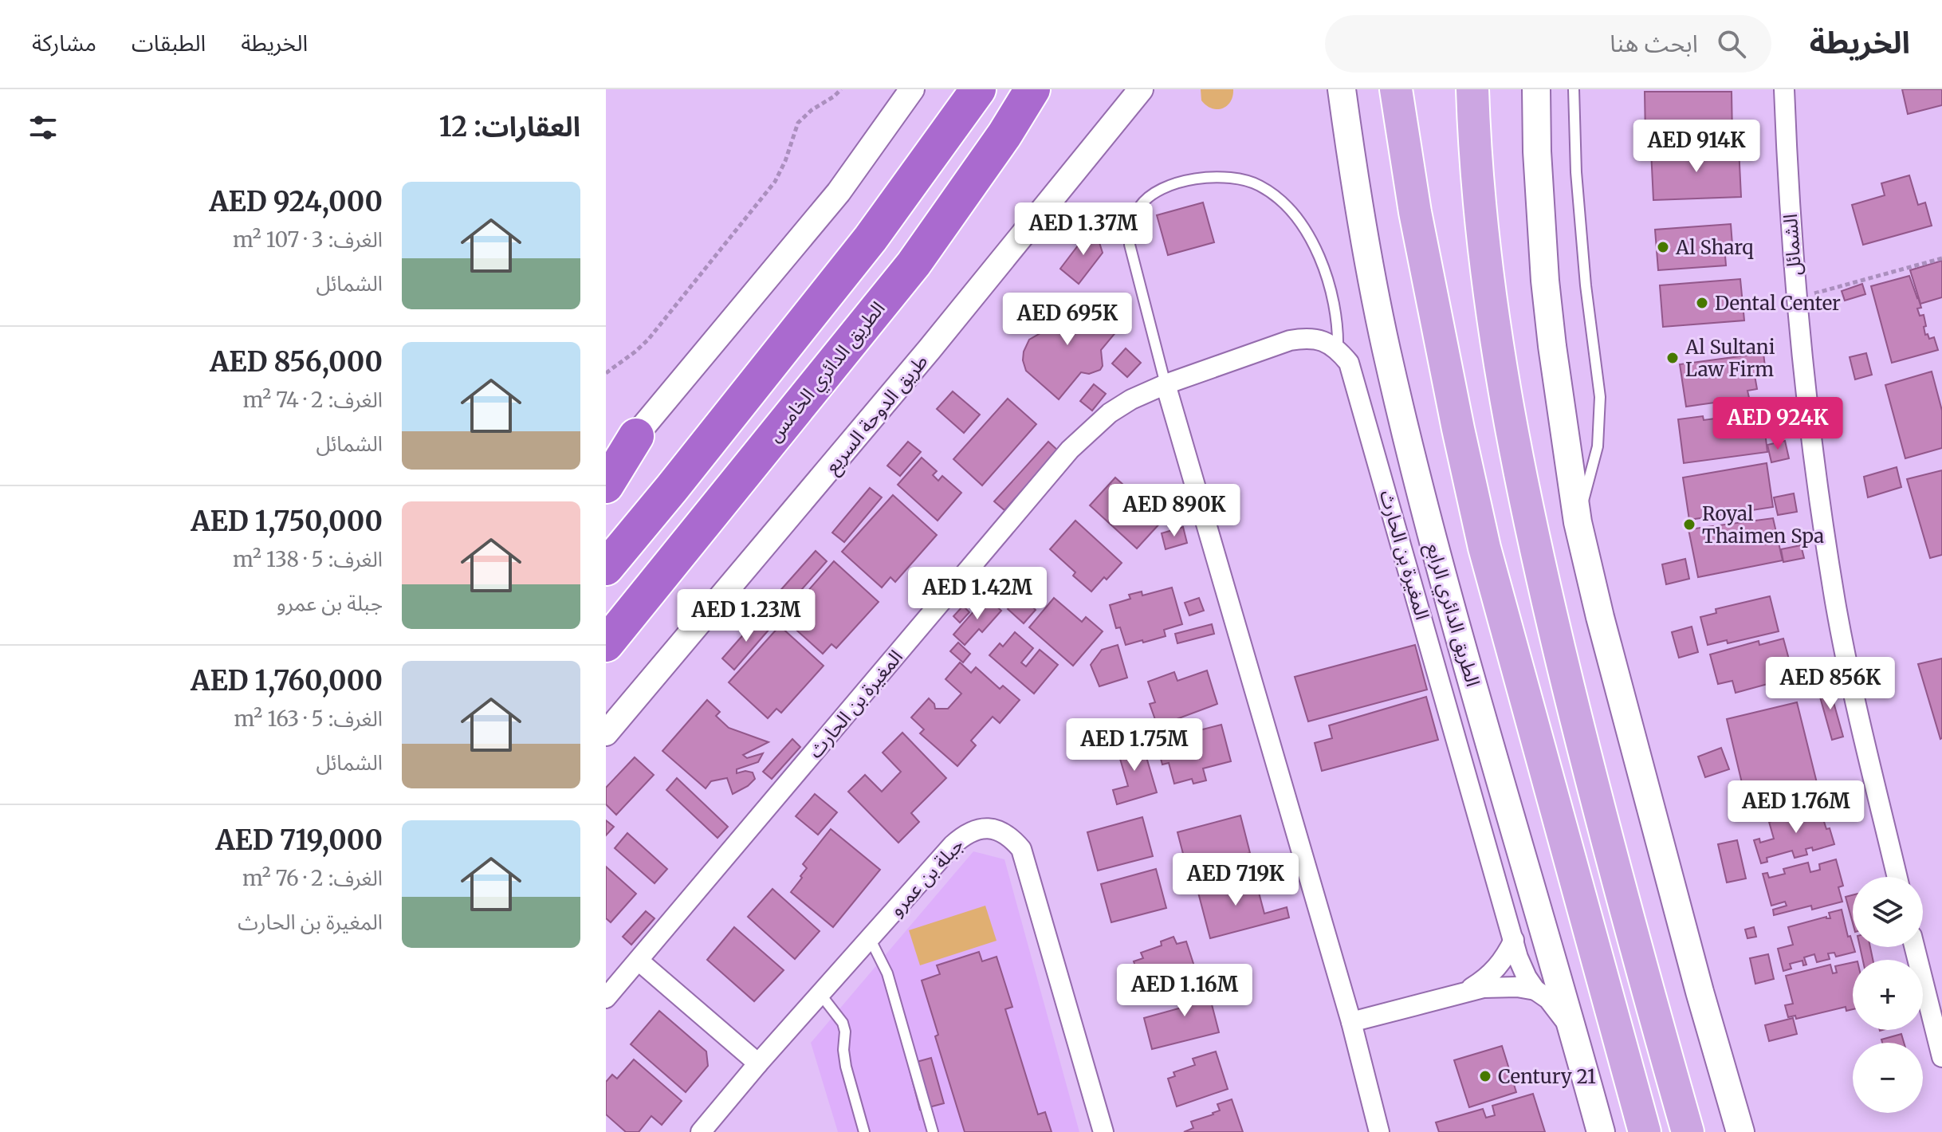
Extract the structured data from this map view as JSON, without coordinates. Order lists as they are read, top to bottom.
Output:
{
  "streets": {
    "highway": ["الطريق الدائري الخامس"],
    "main road": ["الطريق الدائري الرابع"],
    "street": [
      "الشمائل",
      "طريق الدوحة السريع",
      "المغيرة بن الحارث",
      "جبلة بن عمرو"
    ]
  },
  "crossings": [
    ["المغيرة بن الحارث", "الطريق الدائري الرابع"]
  ],
  "places": [
    "Al Sharq",
    "Dental Center",
    "Al Sultani Law Firm",
    "Royal Thaimen Spa",
    "Century 21"
  ],
  "page": {
    "header": "الخريطة",
    "search": "ابحث هنا",
    "nav": ["الخريطة", "الطبقات", "مشاركة"],
    "heading": "العقارات: 12",
    "price": [
      "AED 914K",
      "AED 1.37M",
      "AED 695K",
      "AED 924K",
      "AED 890K",
      "AED 1.42M",
      "AED 1.23M",
      "AED 856K",
      "AED 1.75M",
      "AED 1.76M",
      "AED 719K",
      "AED 1.16M"
    ],
    "list": [
      {
        "name": "AED 924,000",
        "note": "الغرف: 3 · 107 m² · الشمائل"
      },
      {
        "name": "AED 856,000",
        "note": "الغرف: 2 · 74 m² · الشمائل"
      },
      {
        "name": "AED 1,750,000",
        "note": "الغرف: 5 · 138 m² · جبلة بن عمرو"
      },
      {
        "name": "AED 1,760,000",
        "note": "الغرف: 5 · 163 m² · الشمائل"
      },
      {
        "name": "AED 719,000",
        "note": "الغرف: 2 · 76 m² · المغيرة بن الحارث"
      }
    ],
    "map_buttons": ["+", "−"]
  }
}
